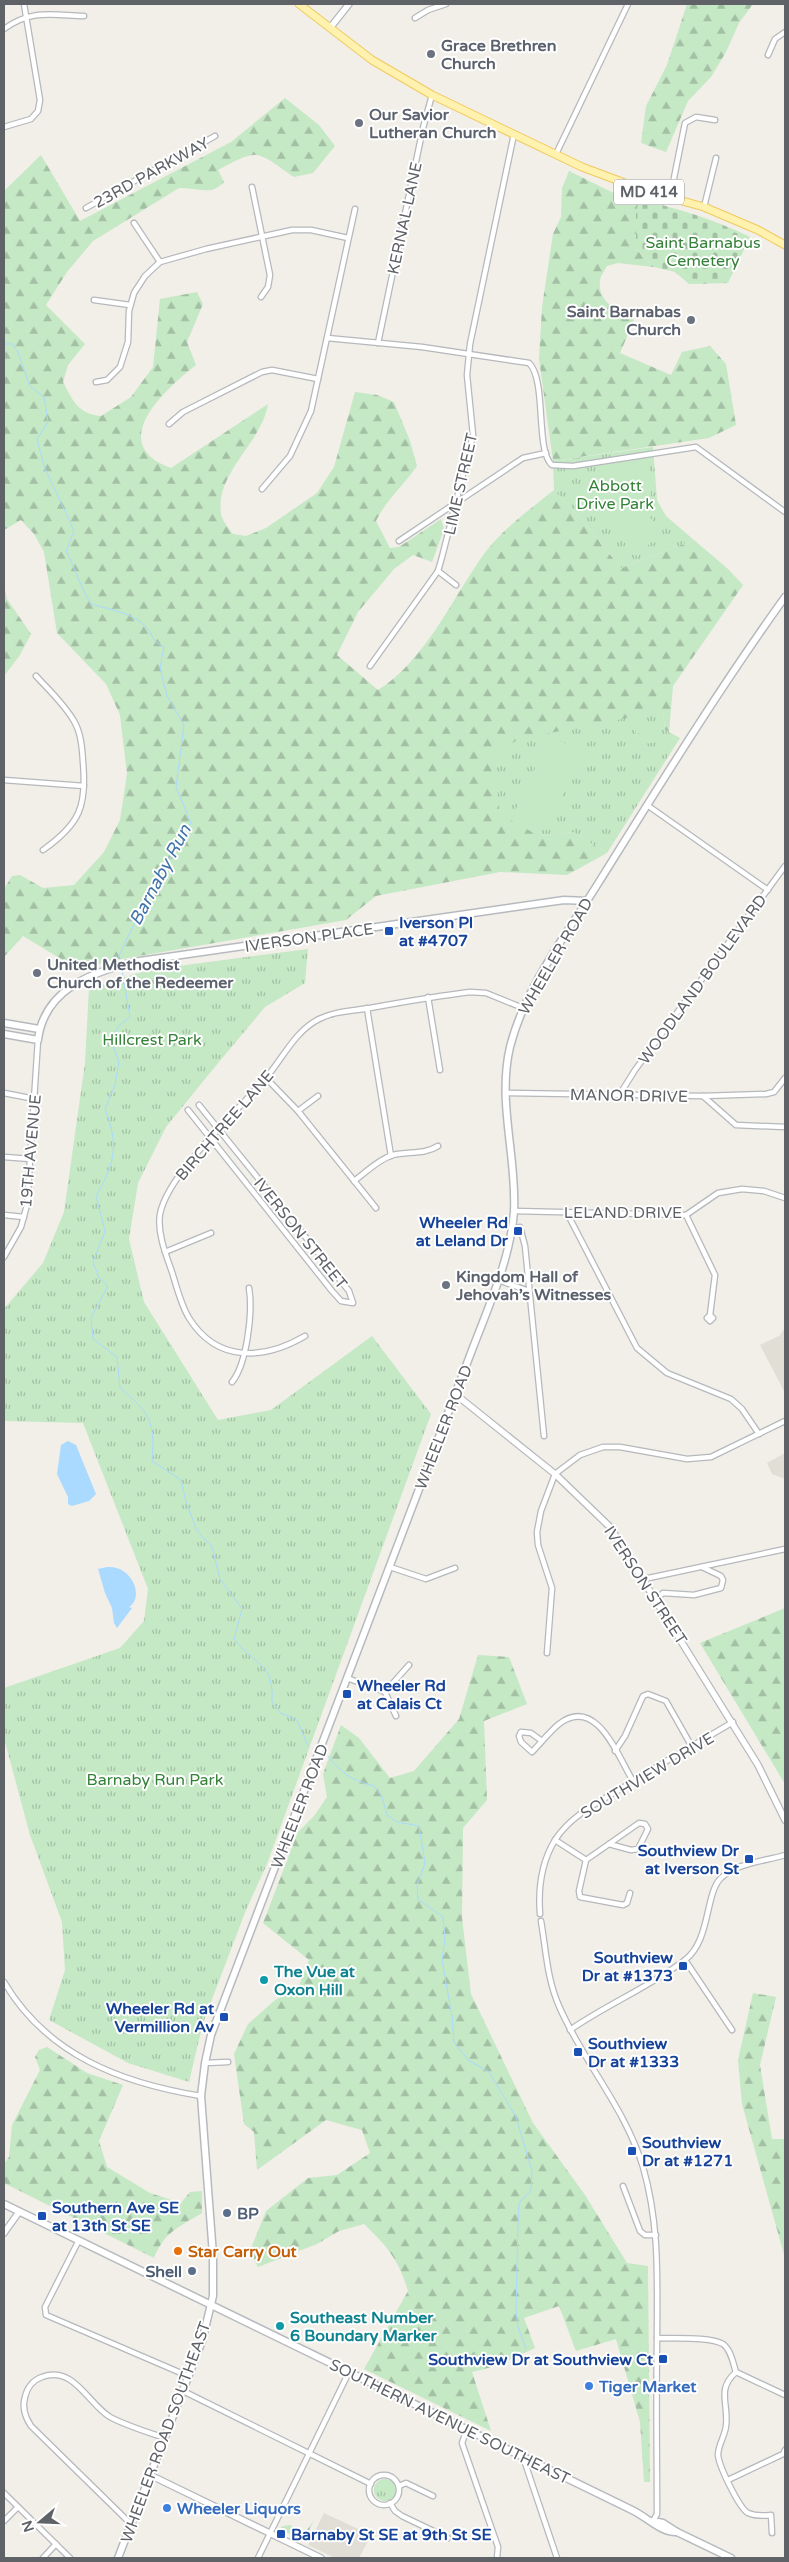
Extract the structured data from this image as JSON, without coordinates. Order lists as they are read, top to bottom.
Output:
{
  "streets": {
    "main road": [
      "MD 414",
      "IVERSON PLACE",
      "WHEELER ROAD",
      "SOUTHERN AVENUE SOUTHEAST",
      "WHEELER ROAD SOUTHEAST"
    ],
    "street": [
      "23RD PARKWAY",
      "KERNAL LANE",
      "LIME STREET",
      "WOODLAND BOULEVARD",
      "MANOR DRIVE",
      "BIRCHTREE LANE",
      "19TH AVENUE",
      "LELAND DRIVE",
      "IVERSON STREET",
      "SOUTHVIEW DRIVE"
    ]
  },
  "crossings": [
    ["MD 414", "KERNAL LANE"],
    ["MD 414", "LIME STREET"],
    ["IVERSON PLACE", "WHEELER ROAD"],
    ["IVERSON PLACE", "19TH AVENUE"],
    ["WHEELER ROAD", "MANOR DRIVE"],
    ["WHEELER ROAD", "BIRCHTREE LANE"],
    ["WHEELER ROAD", "LELAND DRIVE"],
    ["WHEELER ROAD", "IVERSON STREET"],
    ["WHEELER ROAD", "SOUTHERN AVENUE SOUTHEAST"],
    ["WHEELER ROAD", "WHEELER ROAD SOUTHEAST"],
    ["WOODLAND BOULEVARD", "MANOR DRIVE"],
    ["BIRCHTREE LANE", "IVERSON STREET"],
    ["IVERSON STREET", "SOUTHVIEW DRIVE"],
    ["SOUTHERN AVENUE SOUTHEAST", "WHEELER ROAD SOUTHEAST"]
  ],
  "water": ["Barnaby Run"],
  "parks": [
    "Saint Barnabus Cemetery",
    "Abbott Drive Park",
    "Hillcrest Park",
    "Barnaby Run Park"
  ],
  "places": {
    "other": [
      "Grace Brethren Church",
      "Our Savior Lutheran Church",
      "Saint Barnabas Church",
      "United Methodist Church of the Redeemer",
      "Kingdom Hall of Jehovah’s Witnesses",
      "The Vue at Oxon Hill",
      "BP",
      "Star Carry Out",
      "Shell",
      "Southeast Number 6 Boundary Marker",
      "Tiger Market",
      "Wheeler Liquors"
    ],
    "transit": [
      "Iverson Pl at #4707",
      "Wheeler Rd at Leland Dr",
      "Wheeler Rd at Calais Ct",
      "Southview Dr at Iverson St",
      "Southview Dr at #1373",
      "Wheeler Rd at Vermillion Av",
      "Southview Dr at #1333",
      "Southview Dr at #1271",
      "Southern Ave SE at 13th St SE",
      "Southview Dr at Southview Ct",
      "Barnaby St SE at 9th St SE"
    ]
  },
  "north": "left"
}
